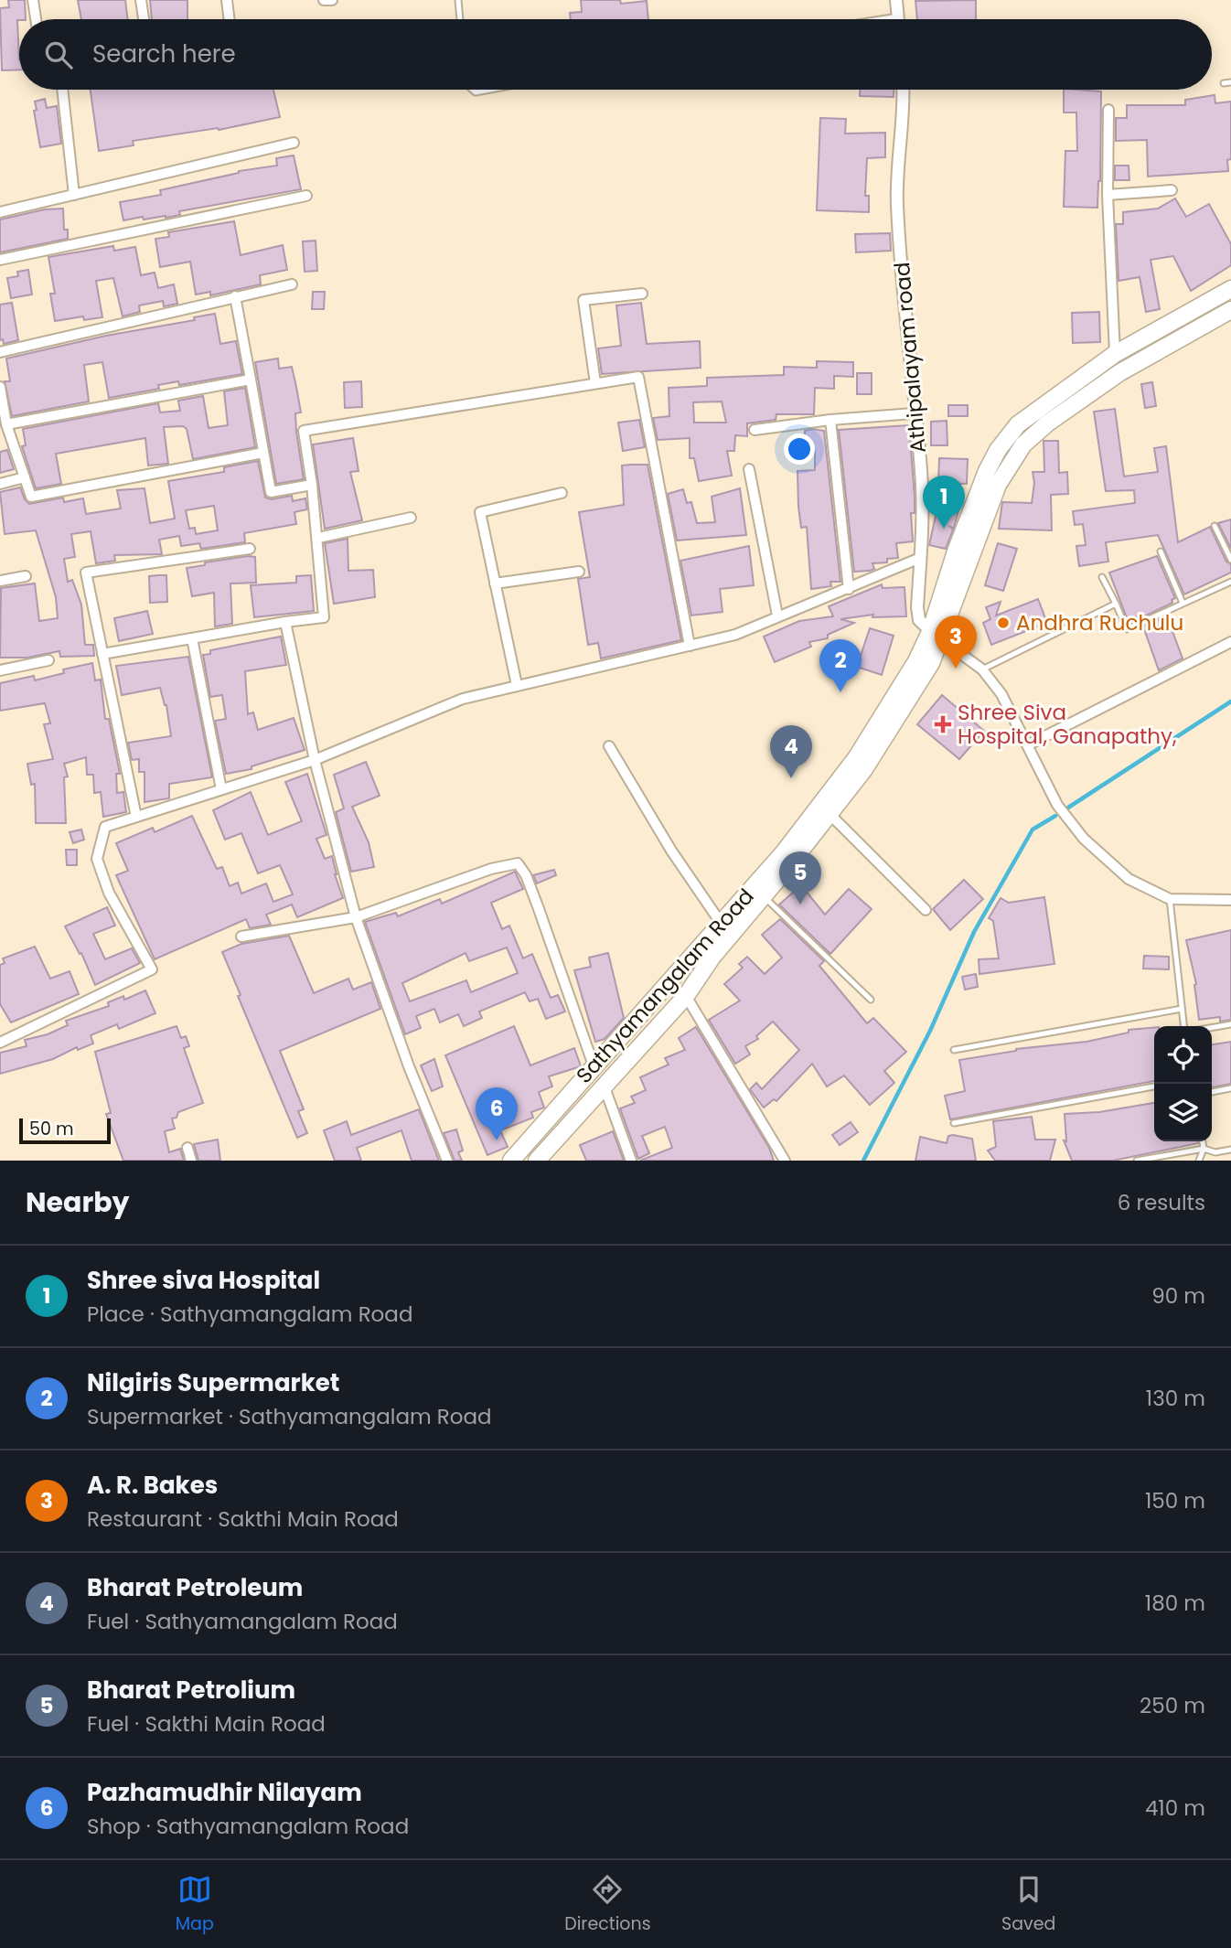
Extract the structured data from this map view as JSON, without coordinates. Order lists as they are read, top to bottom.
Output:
{
  "streets": {
    "highway": ["Sathyamangalam Road"],
    "street": ["Athipalayam road"]
  },
  "crossings": [
    ["Athipalayam road", "Sathyamangalam Road"]
  ],
  "places": {
    "other": ["Andhra Ruchulu"],
    "health": ["Shree Siva Hospital, Ganapathy,"]
  },
  "scale_bar": "50 m",
  "page": {
    "search": "Search here",
    "pins": [
      "1",
      "3",
      "2",
      "4",
      "5",
      "6"
    ],
    "scale": "50 m",
    "heading": ["Nearby", "6 results"],
    "list": [
      {
        "mark": "1",
        "name": "Shree siva Hospital",
        "note": "Place · Sathyamangalam Road",
        "value": "90 m"
      },
      {
        "mark": "2",
        "name": "Nilgiris Supermarket",
        "note": "Supermarket · Sathyamangalam Road",
        "value": "130 m"
      },
      {
        "mark": "3",
        "name": "A. R. Bakes",
        "note": "Restaurant · Sakthi Main Road",
        "value": "150 m"
      },
      {
        "mark": "4",
        "name": "Bharat Petroleum",
        "note": "Fuel · Sathyamangalam Road",
        "value": "180 m"
      },
      {
        "mark": "5",
        "name": "Bharat Petrolium",
        "note": "Fuel · Sakthi Main Road",
        "value": "250 m"
      },
      {
        "mark": "6",
        "name": "Pazhamudhir Nilayam",
        "note": "Shop · Sathyamangalam Road",
        "value": "410 m"
      }
    ],
    "nav": ["Map", "Directions", "Saved"]
  }
}
